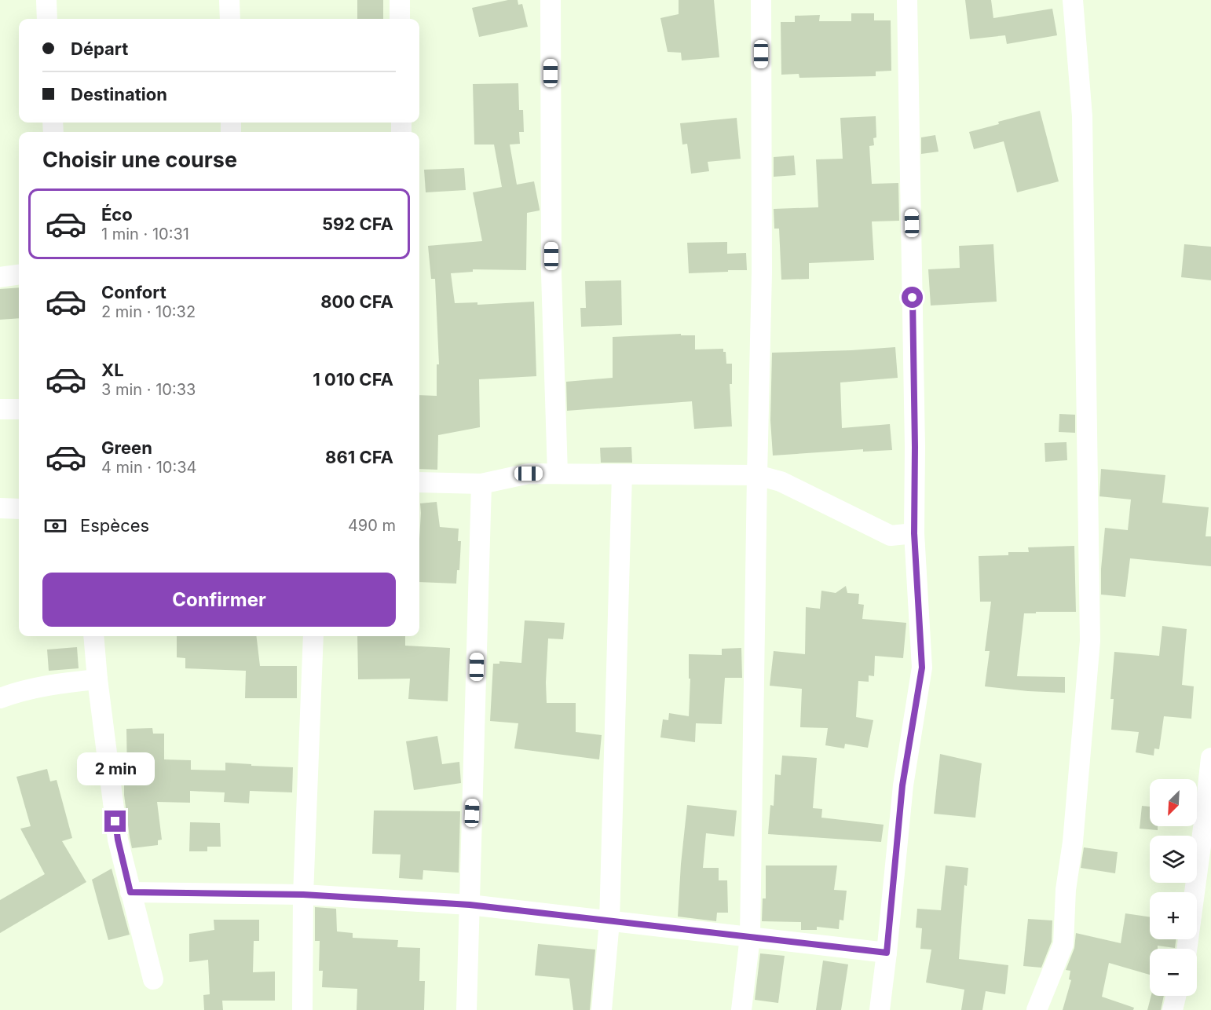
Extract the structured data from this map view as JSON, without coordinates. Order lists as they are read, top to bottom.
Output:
{
  "north": "bottom left",
  "page": {
    "banner": ["Départ", "Destination"],
    "heading": "Choisir une course",
    "list": [
      {
        "name": "Éco",
        "note": "1 min · 10:31",
        "value": "592 CFA"
      },
      {
        "name": "Confort",
        "note": "2 min · 10:32",
        "value": "800 CFA"
      },
      {
        "name": "XL",
        "note": "3 min · 10:33",
        "value": "1 010 CFA"
      },
      {
        "name": "Green",
        "note": "4 min · 10:34",
        "value": "861 CFA"
      }
    ],
    "pay": ["Espèces", "490 m"],
    "buttons": "Confirmer",
    "bubble": "2 min",
    "map_buttons": ["+", "−"]
  }
}
